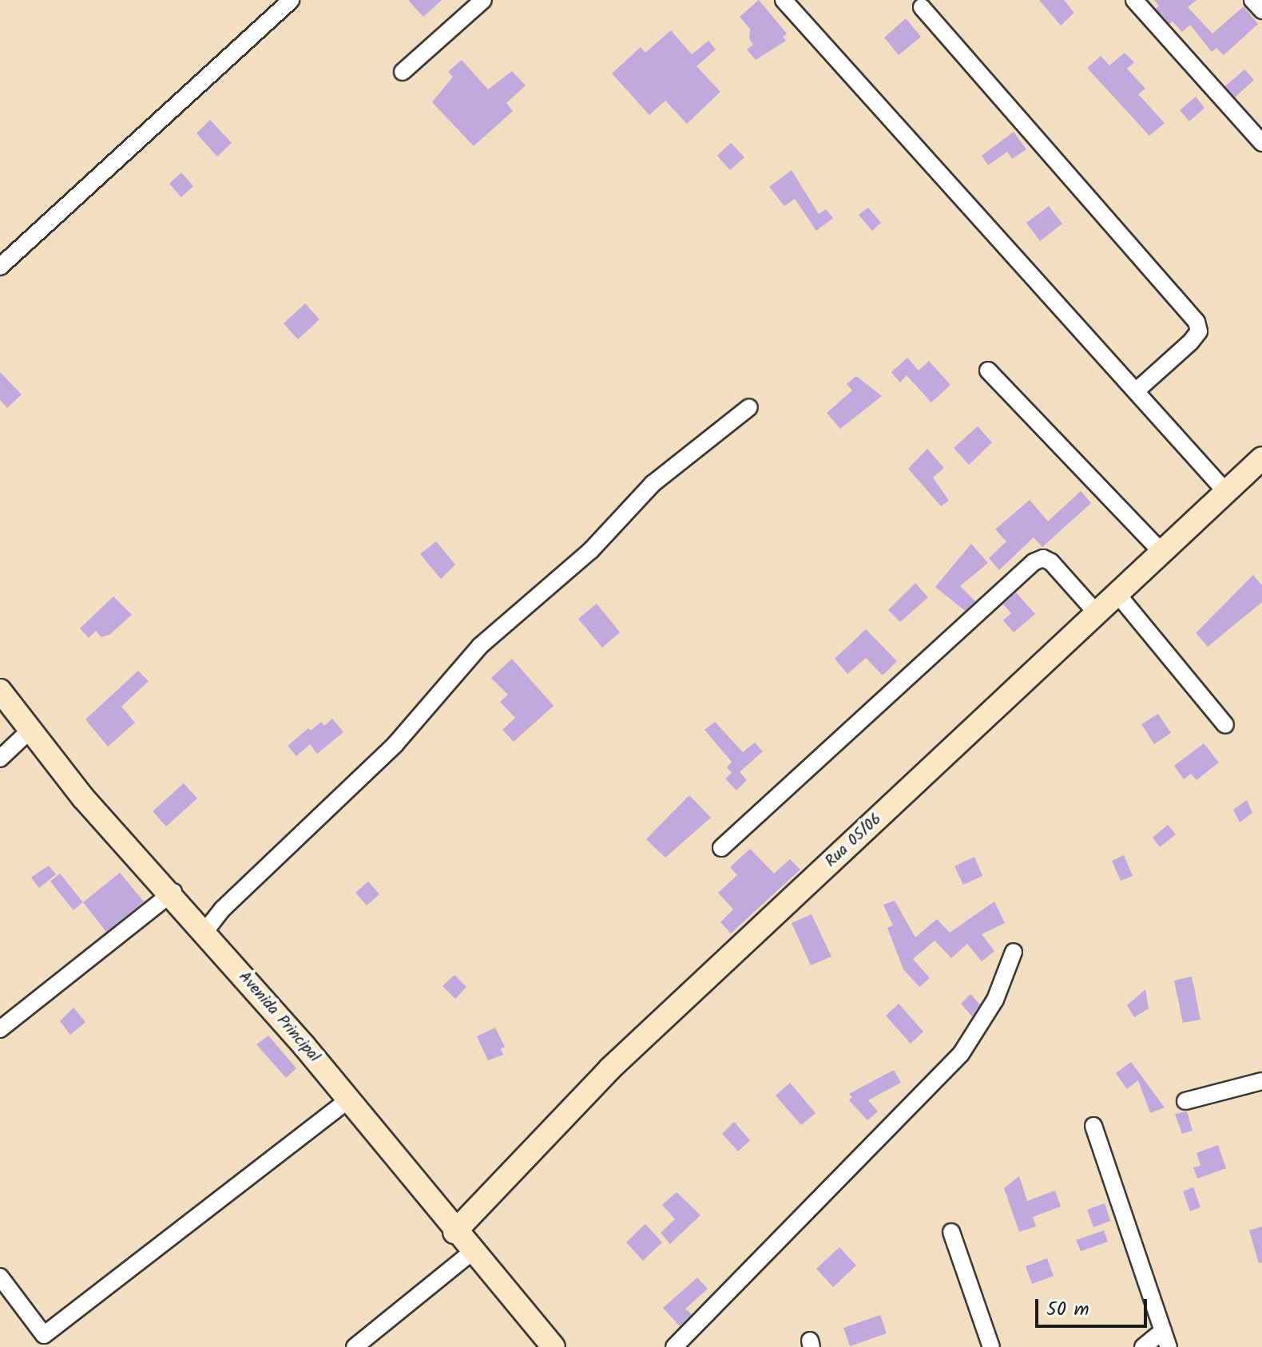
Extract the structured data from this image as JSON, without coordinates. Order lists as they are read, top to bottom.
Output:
{
  "streets": {
    "street": ["Rua 05/06", "Avenida Principal"]
  },
  "crossings": [
    ["Rua 05/06", "Avenida Principal"]
  ],
  "scale_bar": "50 m"
}
